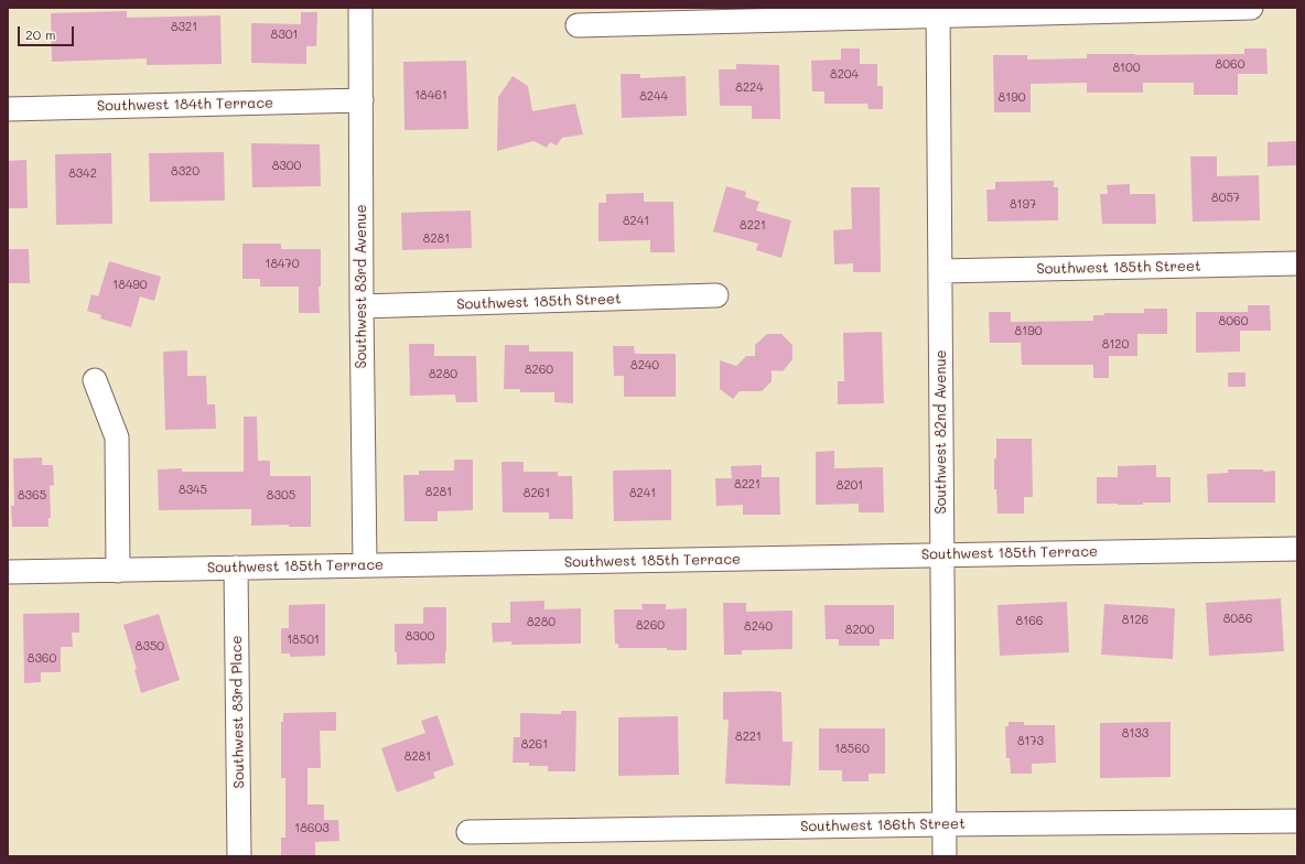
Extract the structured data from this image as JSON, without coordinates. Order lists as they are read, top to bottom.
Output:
{
  "streets": {
    "street": [
      "Southwest 184th Terrace",
      "Southwest 185th Street",
      "Southwest 83rd Avenue",
      "Southwest 82nd Avenue",
      "Southwest 185th Terrace",
      "Southwest 83rd Place",
      "Southwest 186th Street"
    ]
  },
  "crossings": [
    ["Southwest 184th Terrace", "Southwest 83rd Avenue"],
    ["Southwest 185th Street", "Southwest 83rd Avenue"],
    ["Southwest 185th Street", "Southwest 82nd Avenue"],
    ["Southwest 83rd Avenue", "Southwest 185th Terrace"],
    ["Southwest 82nd Avenue", "Southwest 185th Terrace"],
    ["Southwest 82nd Avenue", "Southwest 186th Street"],
    ["Southwest 185th Terrace", "Southwest 83rd Place"]
  ],
  "house_numbers": [
    "8321",
    "8301",
    "8060",
    "8100",
    "8204",
    "8224",
    "18461",
    "8244",
    "8190",
    "8300",
    "8320",
    "8342",
    "8057",
    "8197",
    "8241",
    "8221",
    "8281",
    "18470",
    "18490",
    "8060",
    "8190",
    "8120",
    "8240",
    "8260",
    "8280",
    "8221",
    "8201",
    "8345",
    "8281",
    "8261",
    "8241",
    "8365",
    "8305",
    "8086",
    "8126",
    "8166",
    "8280",
    "8260",
    "8240",
    "8200",
    "8300",
    "18501",
    "8350",
    "8360",
    "8133",
    "8221",
    "8173",
    "8261",
    "18560",
    "8281",
    "18603"
  ],
  "scale_bar": "20 m"
}
